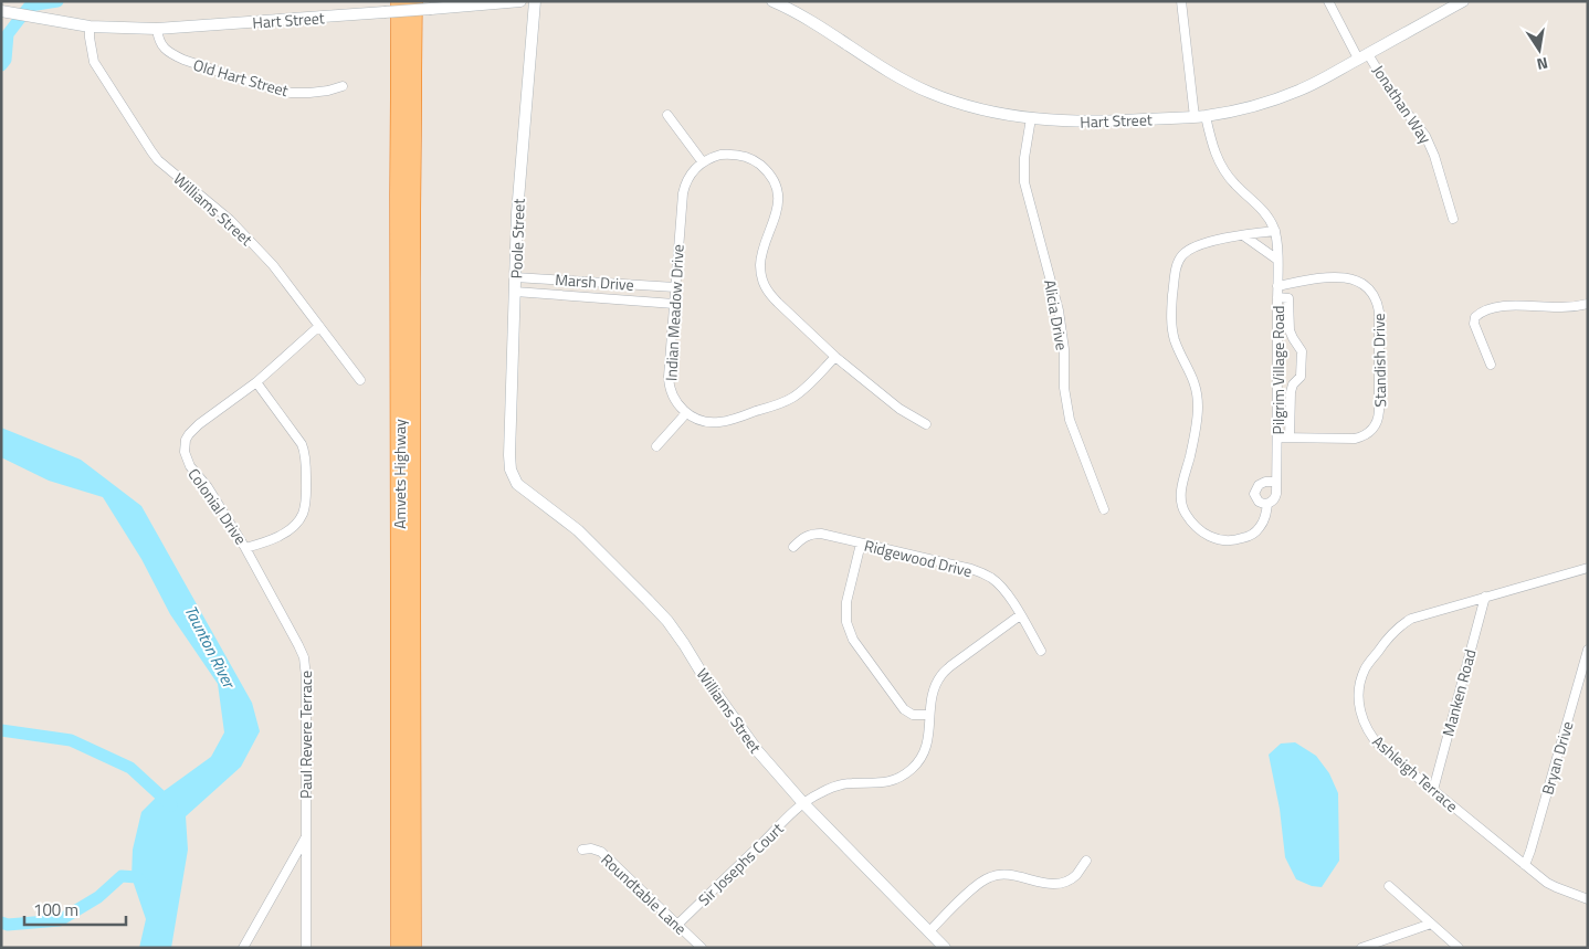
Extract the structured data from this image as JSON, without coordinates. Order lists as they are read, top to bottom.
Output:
{
  "streets": {
    "highway": ["Amvets Highway"],
    "street": [
      "Hart Street",
      "Old Hart Street",
      "Jonathan Way",
      "Williams Street",
      "Poole Street",
      "Marsh Drive",
      "Indian Meadow Drive",
      "Alicia Drive",
      "Standish Drive",
      "Pilgrim Village Road",
      "Colonial Drive",
      "Ridgewood Drive",
      "Manken Road",
      "Paul Revere Terrace",
      "Bryan Drive",
      "Ashleigh Terrace",
      "Sir Josephs Court",
      "Roundtable Lane"
    ]
  },
  "crossings": [
    ["Hart Street", "Old Hart Street"],
    ["Hart Street", "Jonathan Way"],
    ["Hart Street", "Williams Street"],
    ["Hart Street", "Alicia Drive"],
    ["Hart Street", "Pilgrim Village Road"],
    ["Williams Street", "Poole Street"],
    ["Williams Street", "Colonial Drive"],
    ["Williams Street", "Sir Josephs Court"],
    ["Poole Street", "Marsh Drive"],
    ["Marsh Drive", "Indian Meadow Drive"],
    ["Standish Drive", "Pilgrim Village Road"],
    ["Colonial Drive", "Paul Revere Terrace"],
    ["Ridgewood Drive", "Sir Josephs Court"],
    ["Manken Road", "Ashleigh Terrace"],
    ["Bryan Drive", "Ashleigh Terrace"],
    ["Sir Josephs Court", "Roundtable Lane"]
  ],
  "water": ["Taunton River"],
  "scale_bar": "100 m",
  "north": "bottom"
}
